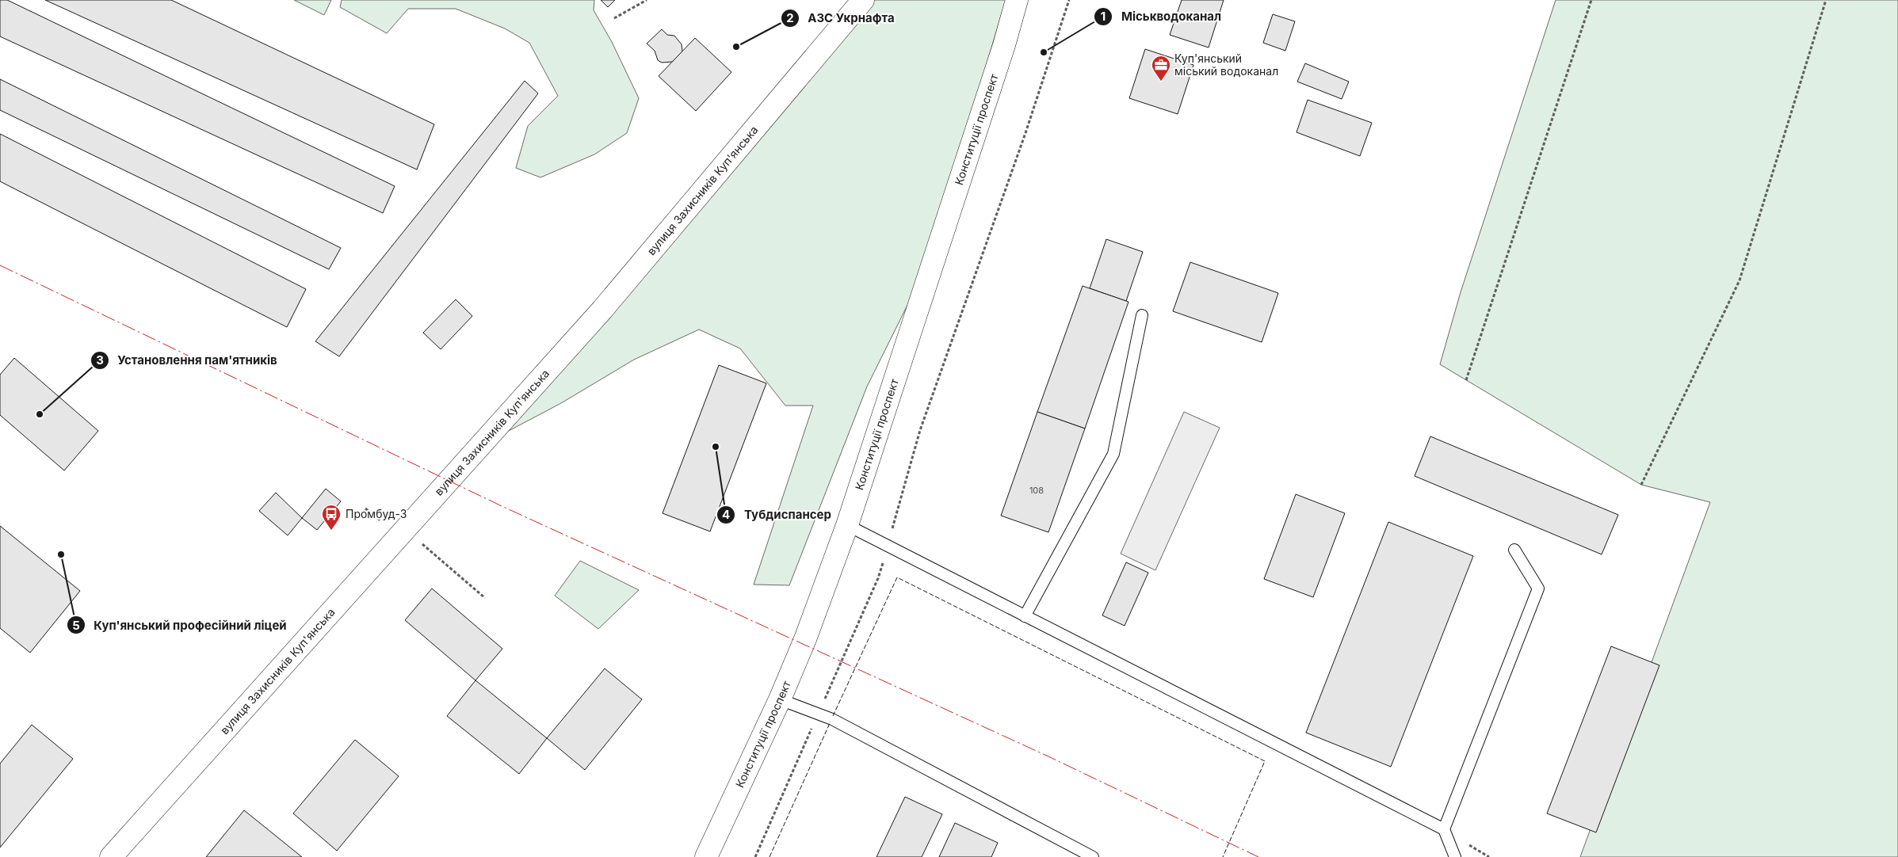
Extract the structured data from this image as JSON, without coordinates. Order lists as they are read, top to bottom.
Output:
{
  "streets": {
    "main road": ["Конституції проспект", "вулиця Захисників Куп'янська"]
  },
  "places": {
    "other": [
      "АЗС Укрнафта",
      "Міськводоканал",
      "Установлення пам'ятників",
      "Тубдиспансер",
      "Куп'янський професійний ліцей"
    ],
    "office": ["Куп'янський міський водоканал"],
    "bus stop": ["Промбуд-3"]
  },
  "house_numbers": ["108"]
}
